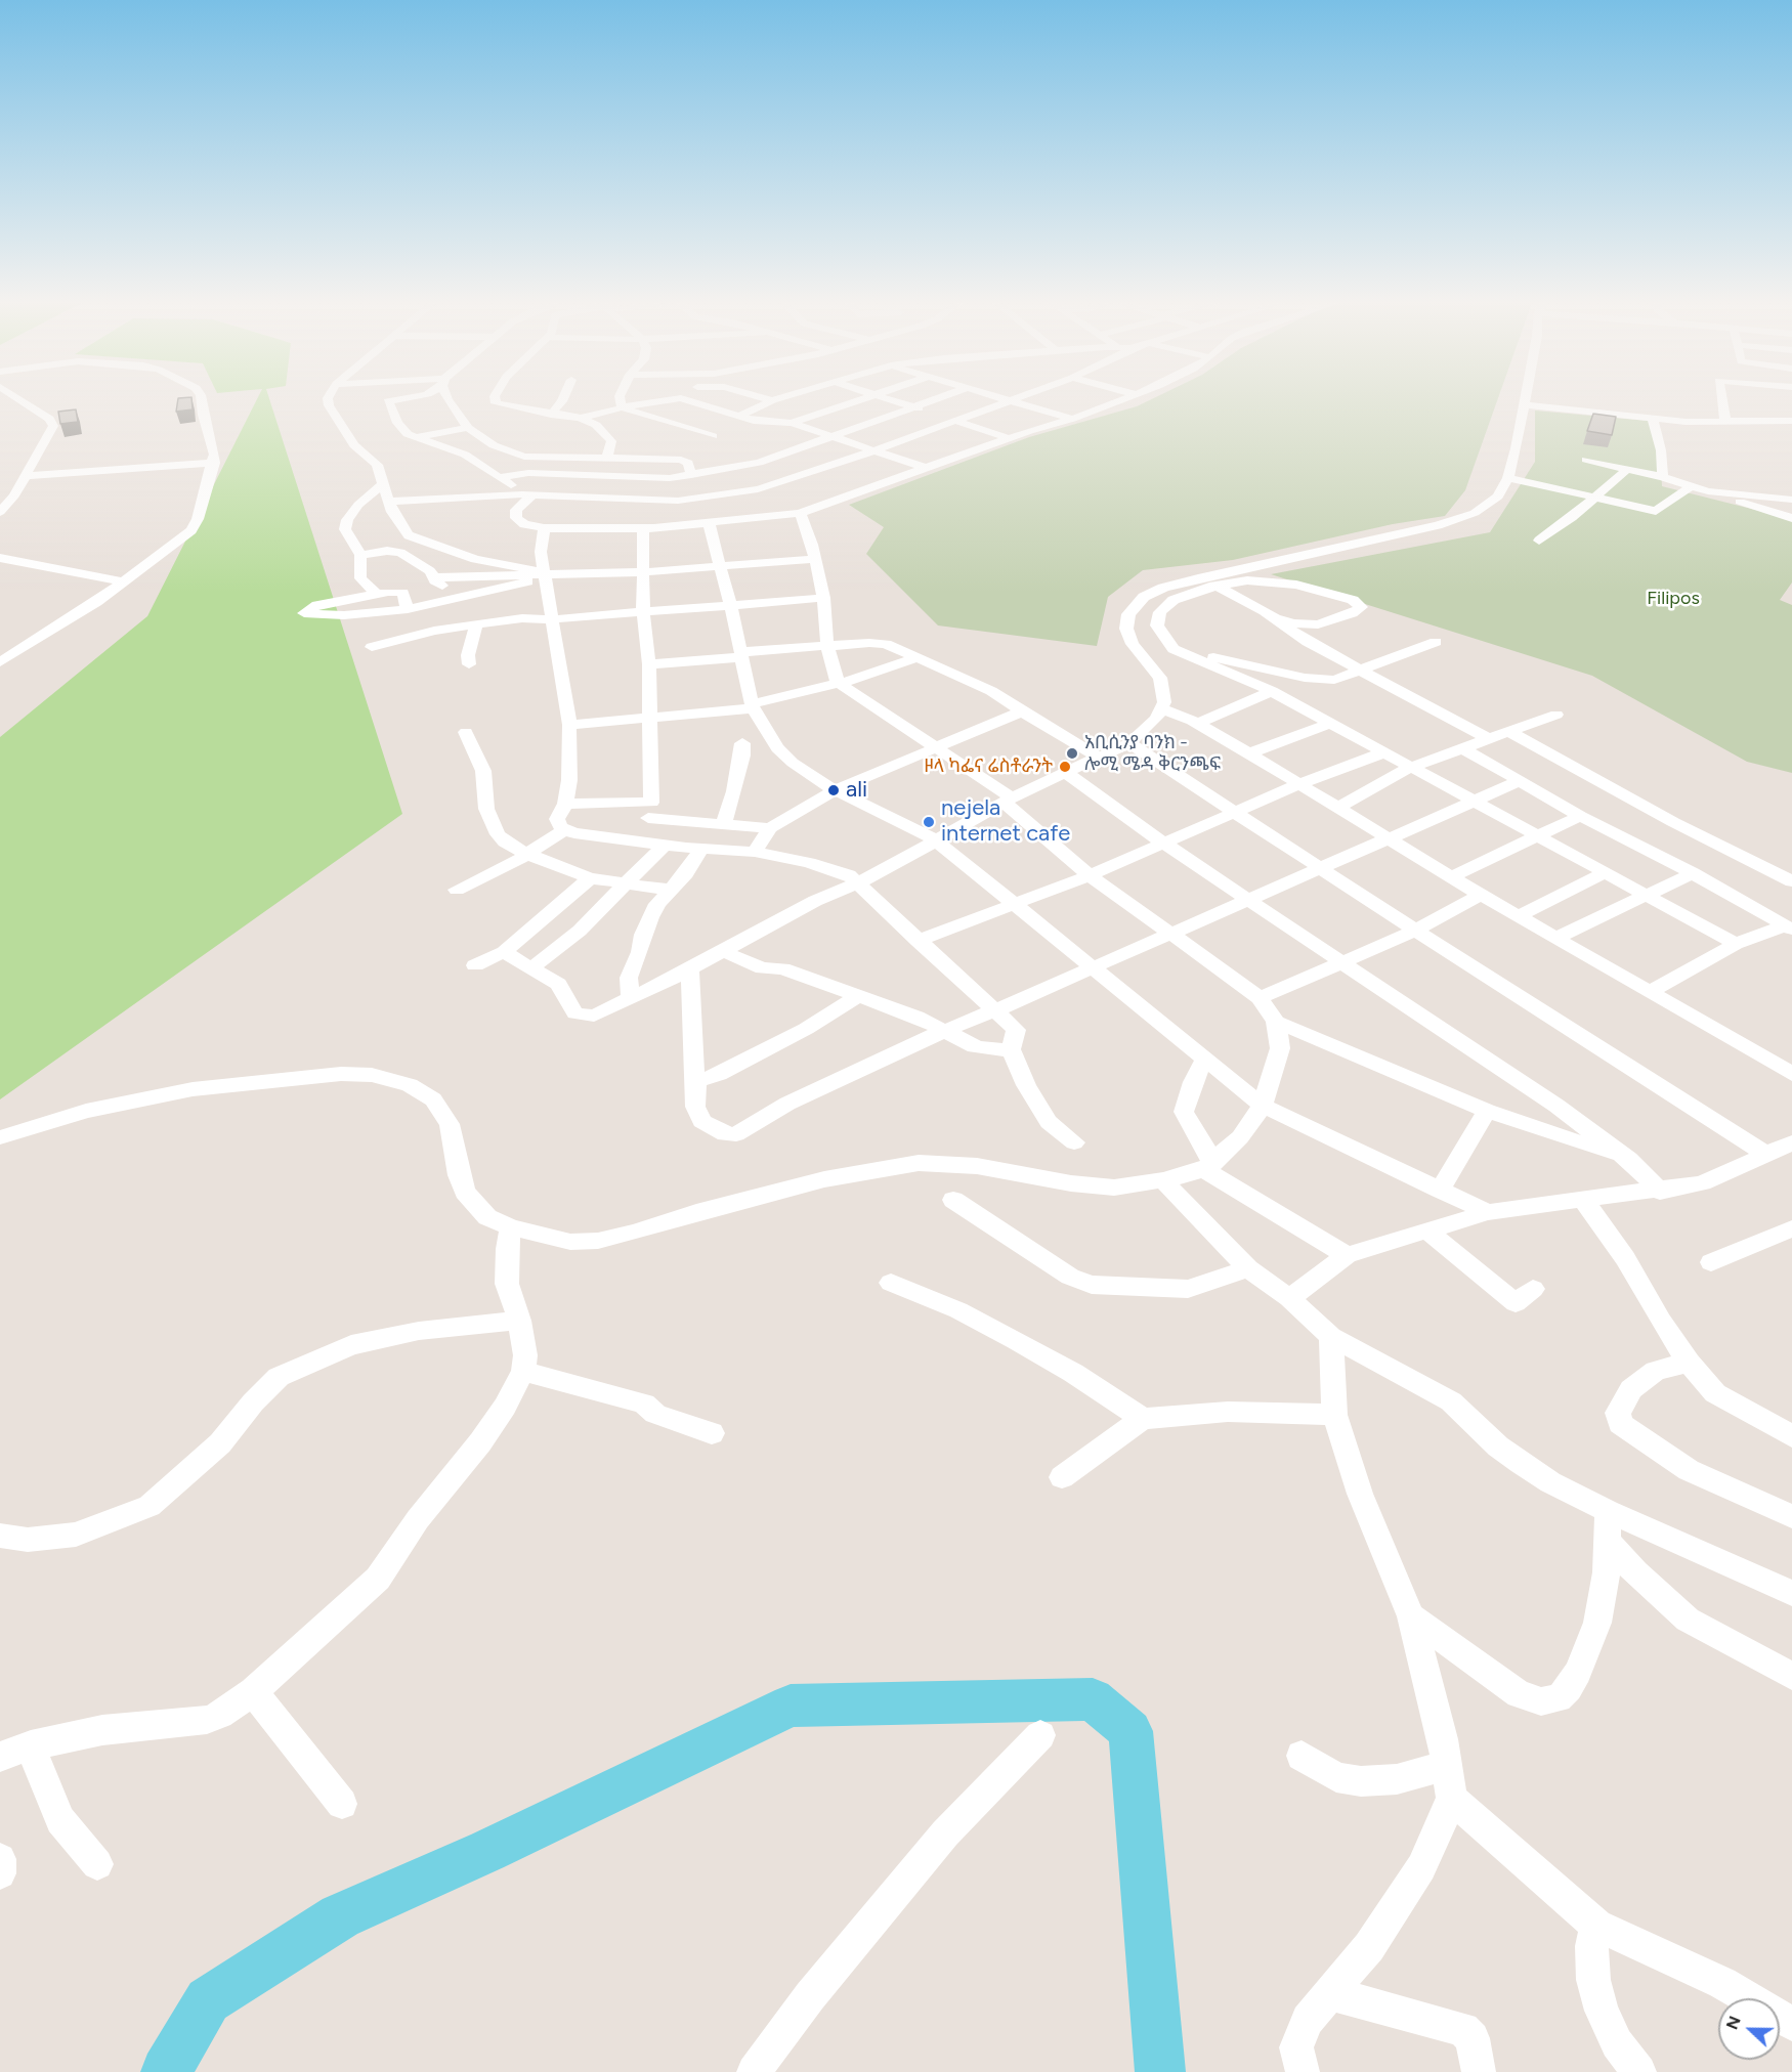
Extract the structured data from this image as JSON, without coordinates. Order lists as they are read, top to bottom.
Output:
{
  "parks": ["Filipos"],
  "places": [
    "አቢሲንያ ባንክ - ሎሚ ሜዳ ቅርንጫፍ",
    "ዞላ ካፌና ሬስቶራንት",
    "ali",
    "nejela internet cafe"
  ],
  "north": "left"
}
